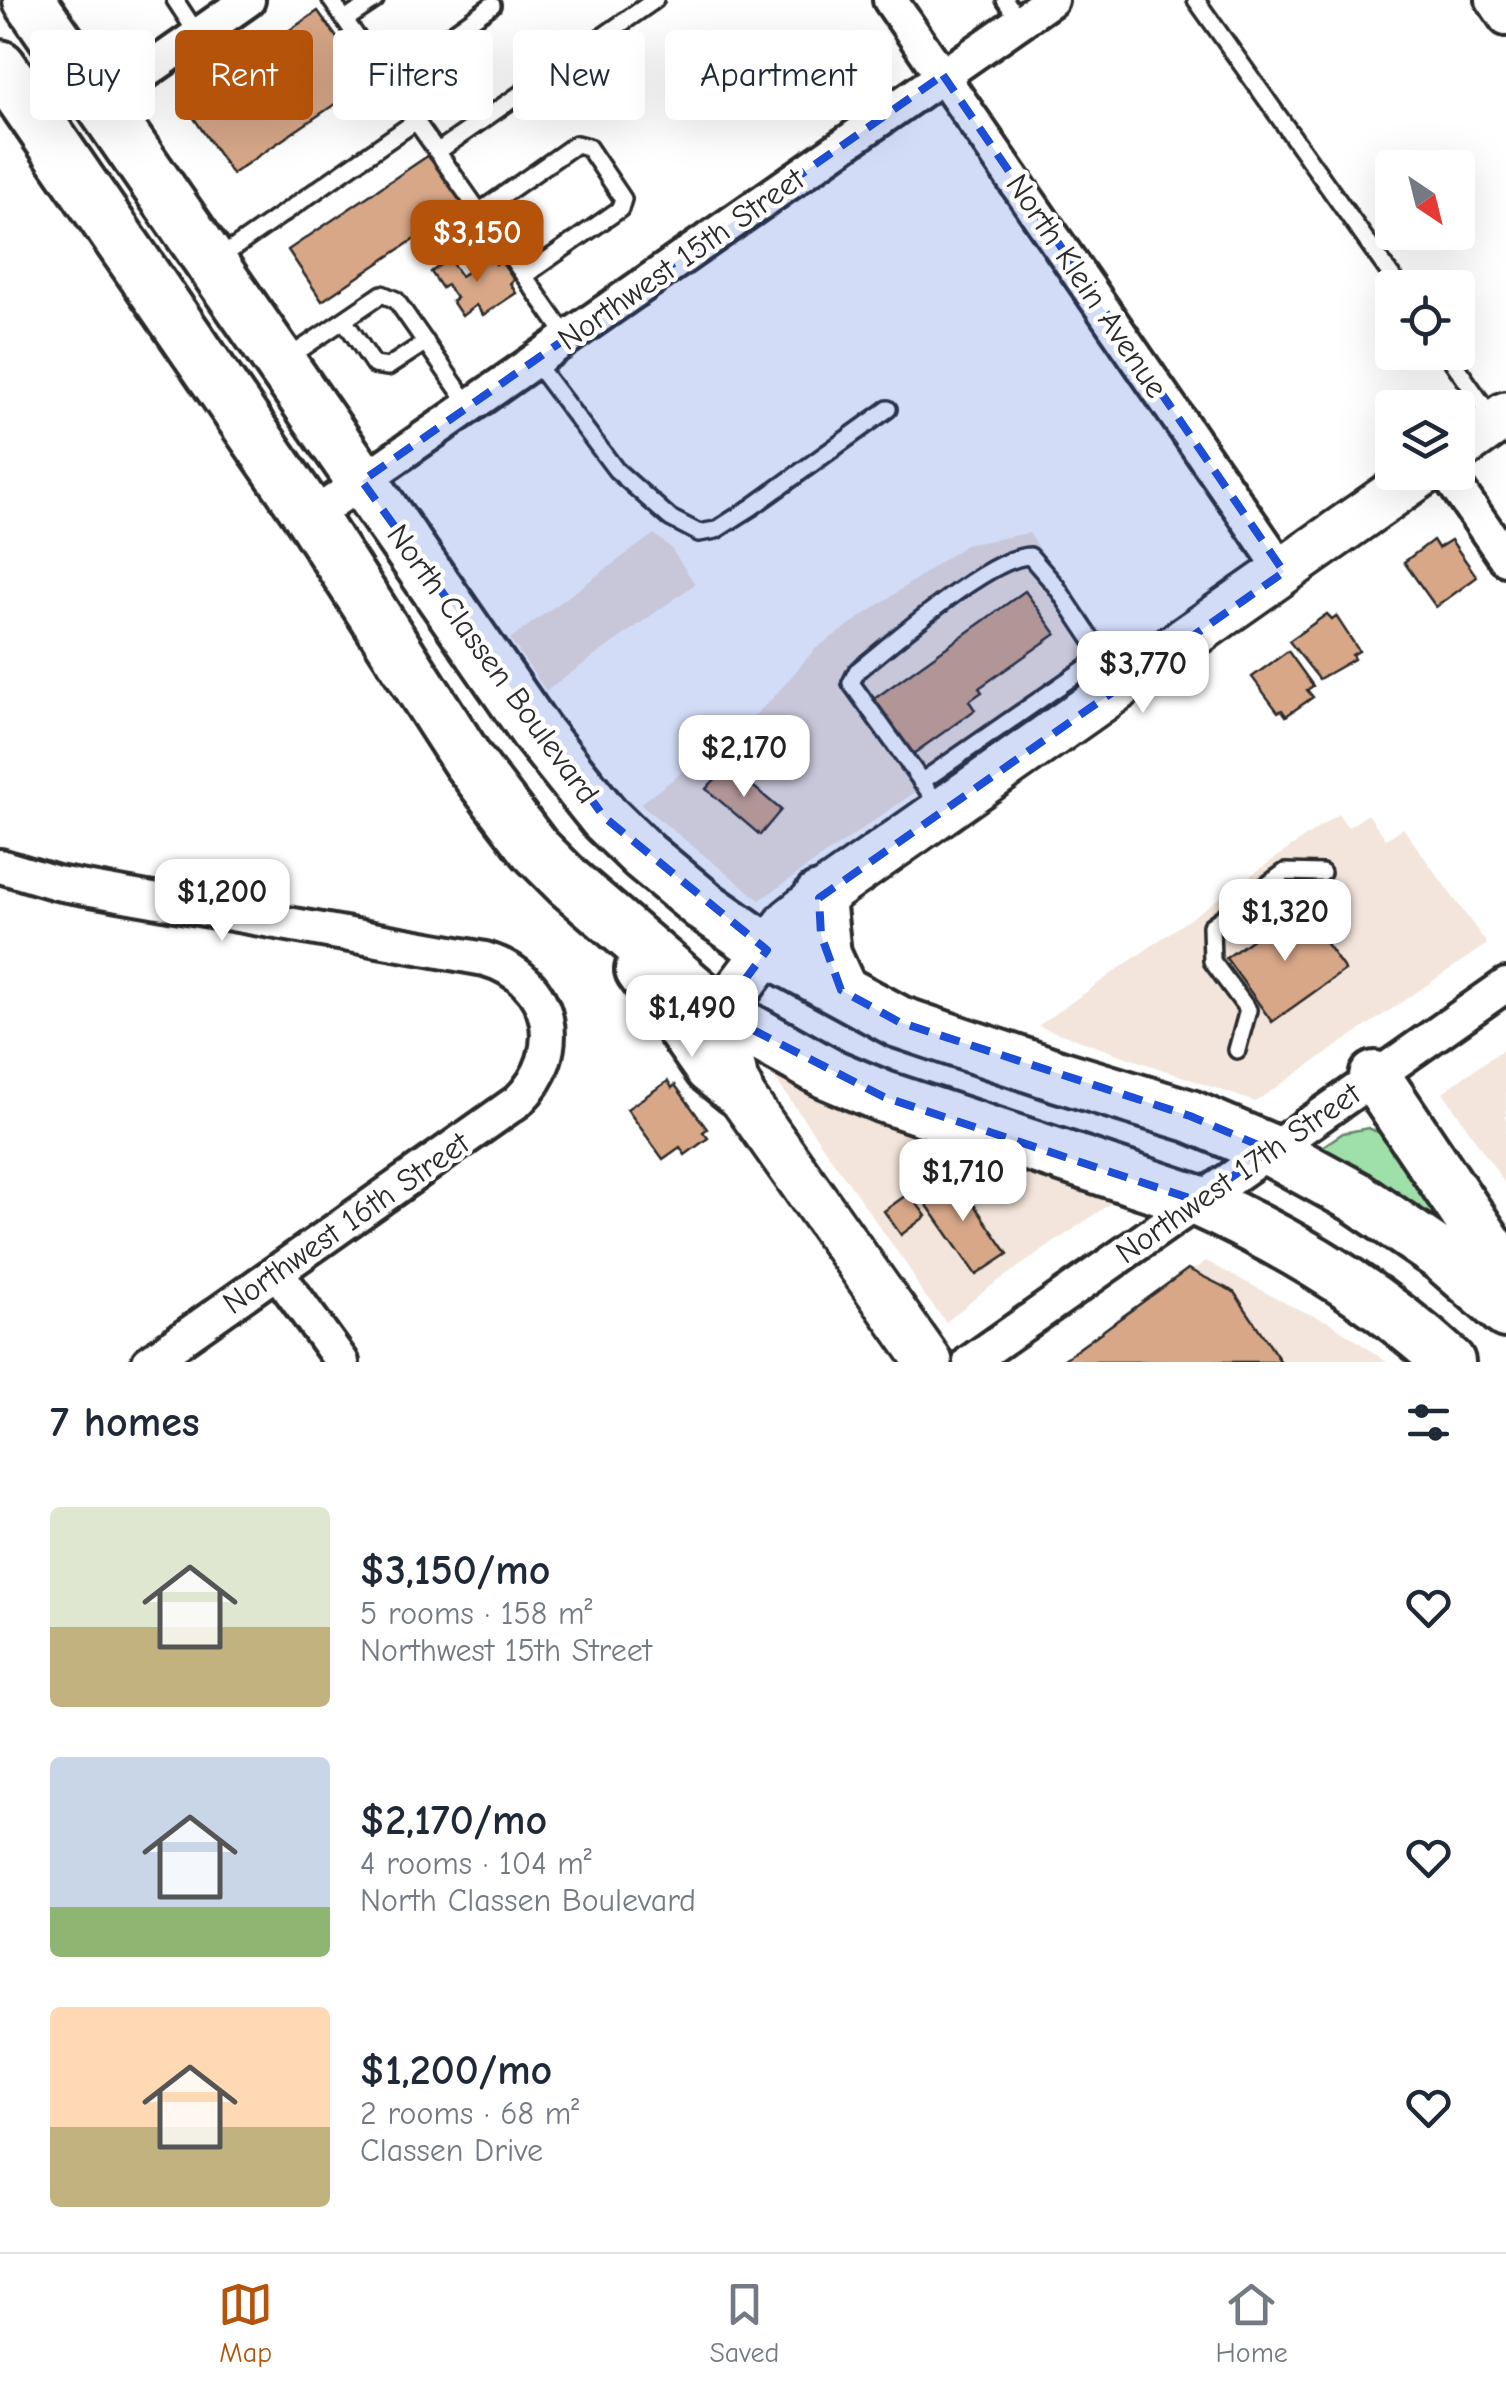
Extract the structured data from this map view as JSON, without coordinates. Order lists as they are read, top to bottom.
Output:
{
  "streets": {
    "main road": ["North Classen Boulevard"],
    "street": [
      "Northwest 15th Street",
      "North Klein Avenue",
      "Northwest 17th Street",
      "Northwest 16th Street"
    ]
  },
  "crossings": [
    ["Northwest 15th Street", "North Klein Avenue"],
    ["Northwest 15th Street", "North Classen Boulevard"],
    ["North Classen Boulevard", "Northwest 17th Street"]
  ],
  "north": "bottom right",
  "page": {
    "chip": [
      "Buy",
      "Rent",
      "Filters",
      "New",
      "Apartment"
    ],
    "price": [
      "$3,150",
      "$3,770",
      "$2,170",
      "$1,200",
      "$1,320",
      "$1,490",
      "$1,710"
    ],
    "heading": "7 homes",
    "list": [
      {
        "name": "$3,150/mo",
        "note": "5 rooms · 158 m² · Northwest 15th Street"
      },
      {
        "name": "$2,170/mo",
        "note": "4 rooms · 104 m² · North Classen Boulevard"
      },
      {
        "name": "$1,200/mo",
        "note": "2 rooms · 68 m² · Classen Drive"
      }
    ],
    "tabs": ["Map", "Saved", "Home"]
  }
}
